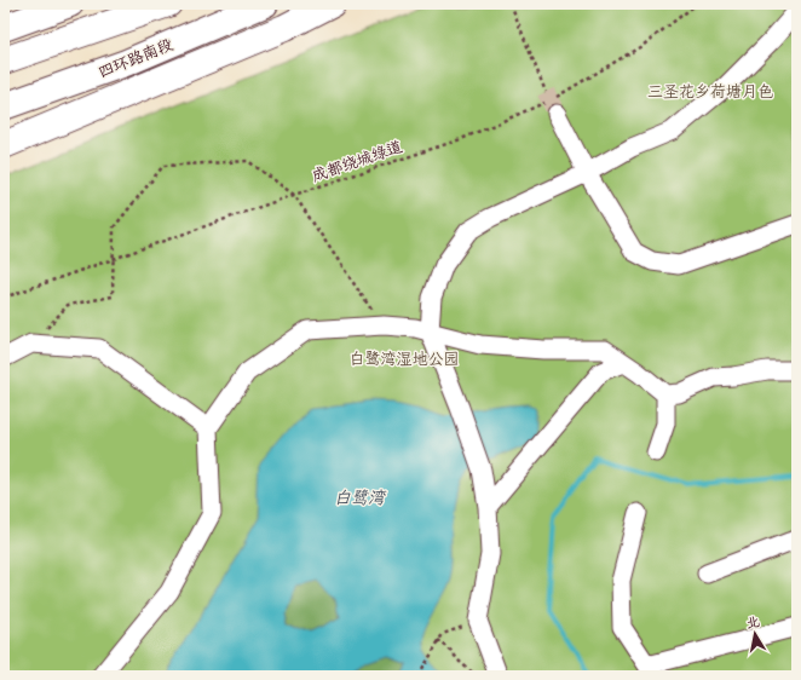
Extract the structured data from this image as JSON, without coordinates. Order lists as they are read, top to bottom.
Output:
{
  "streets": {
    "highway": ["四环路南段"],
    "path": ["成都绕城绿道"]
  },
  "water": ["白鹭湾"],
  "parks": ["三圣花乡荷塘月色", "白鹭湾湿地公园"],
  "north": "top"
}
